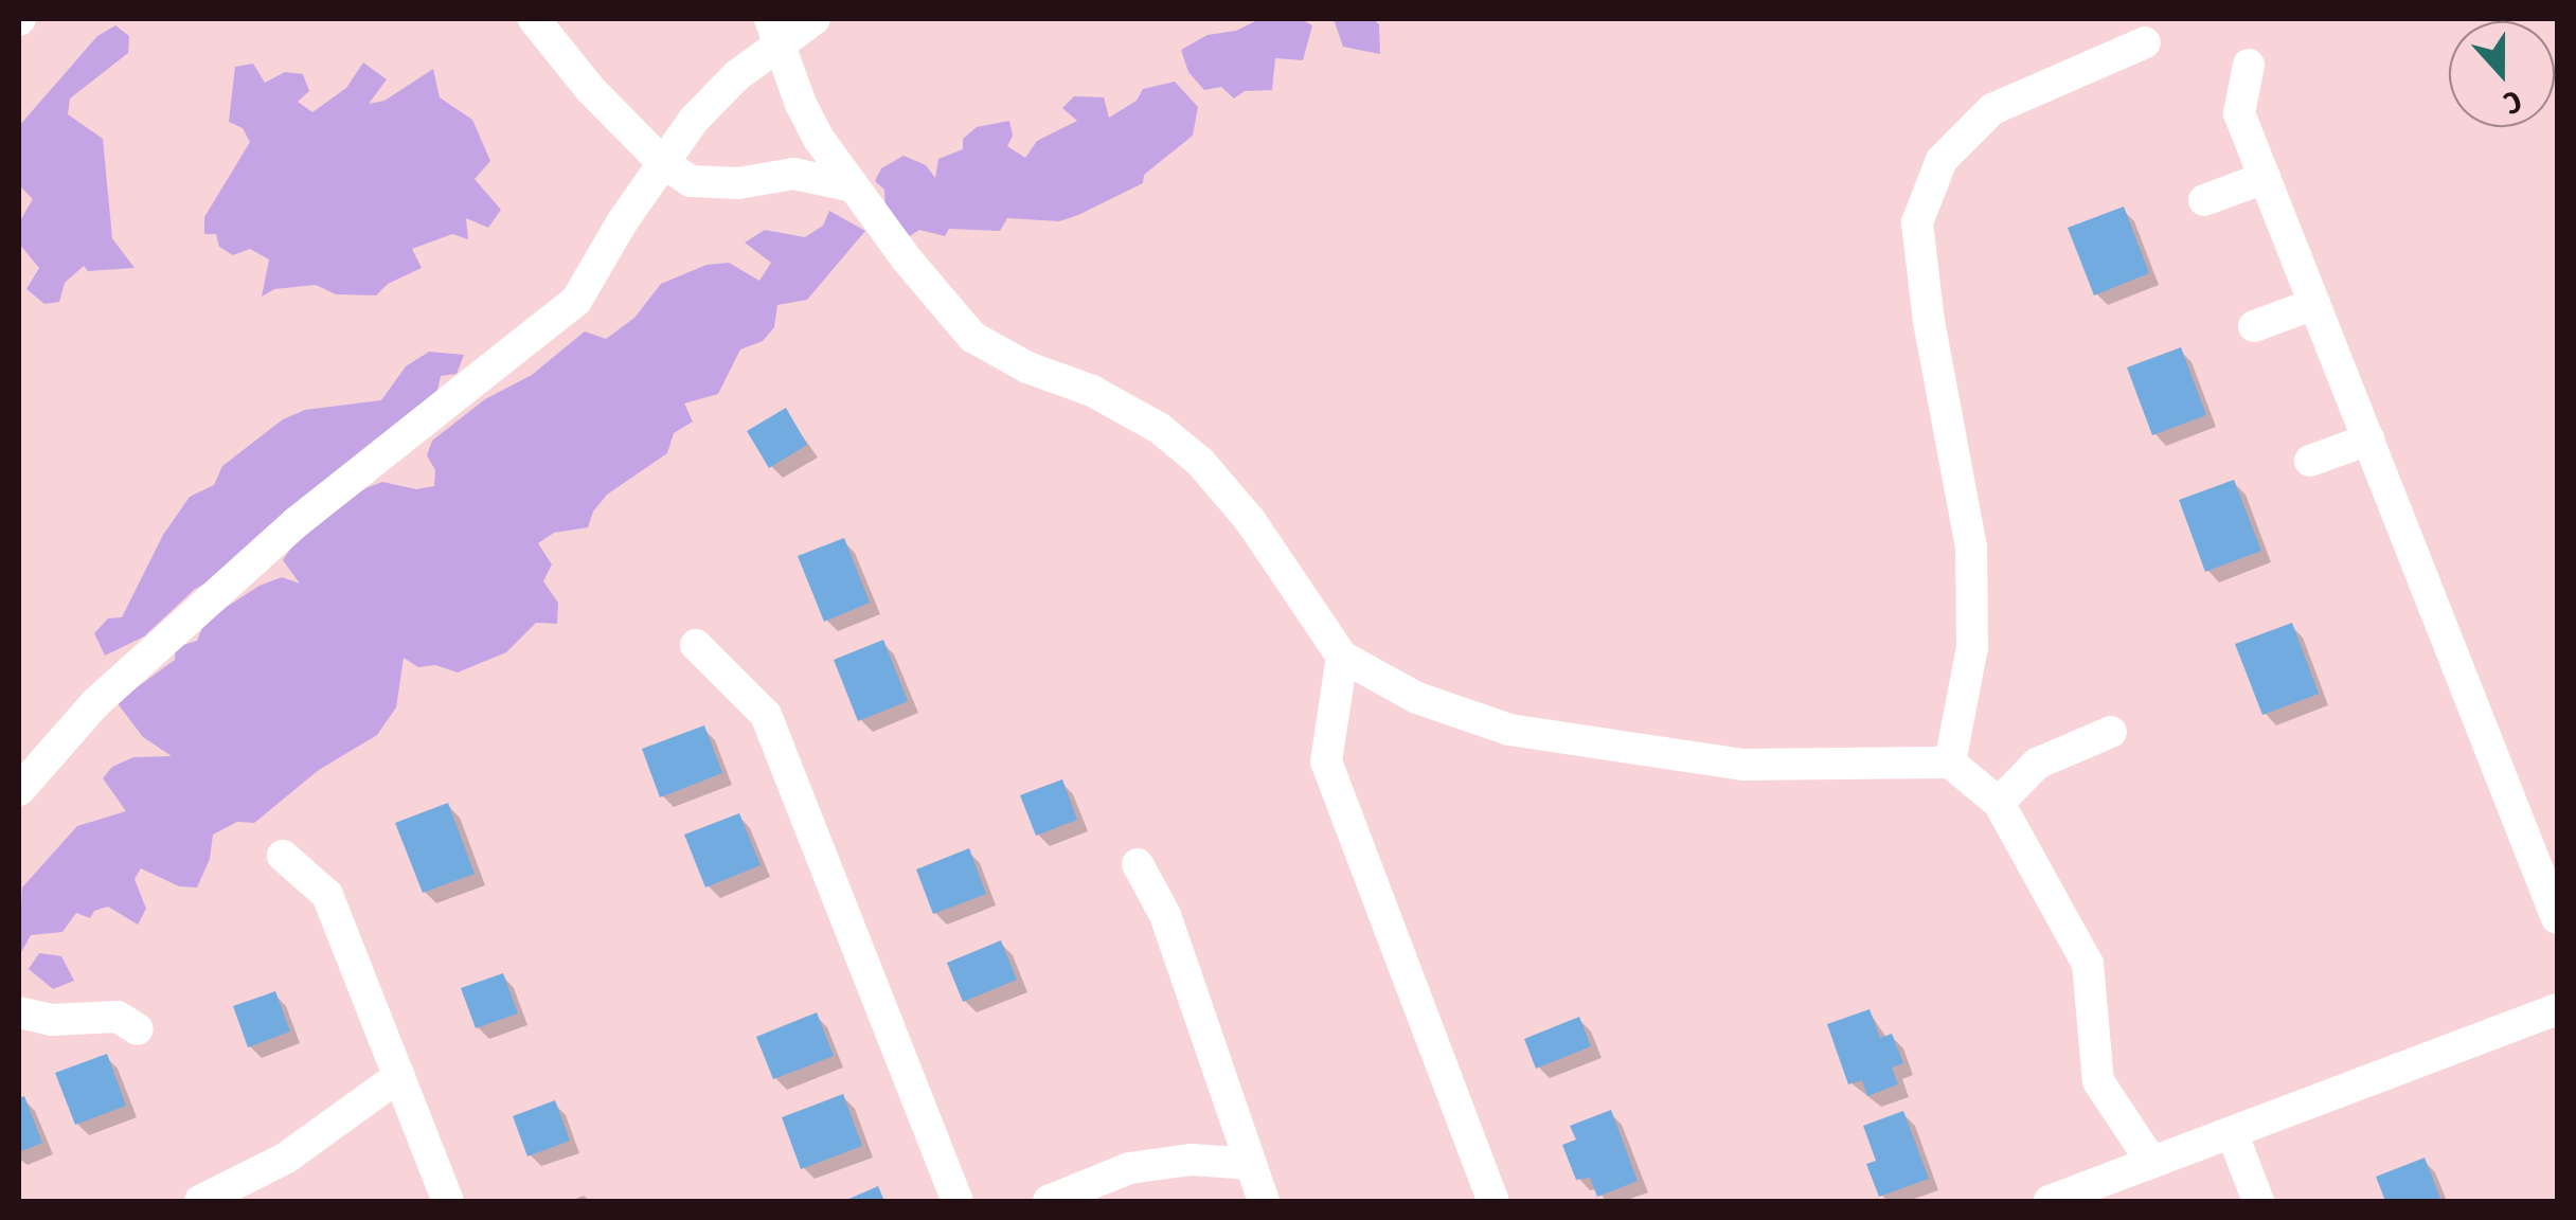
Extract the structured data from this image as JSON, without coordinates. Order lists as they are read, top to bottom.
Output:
{
  "north": "bottom"
}
